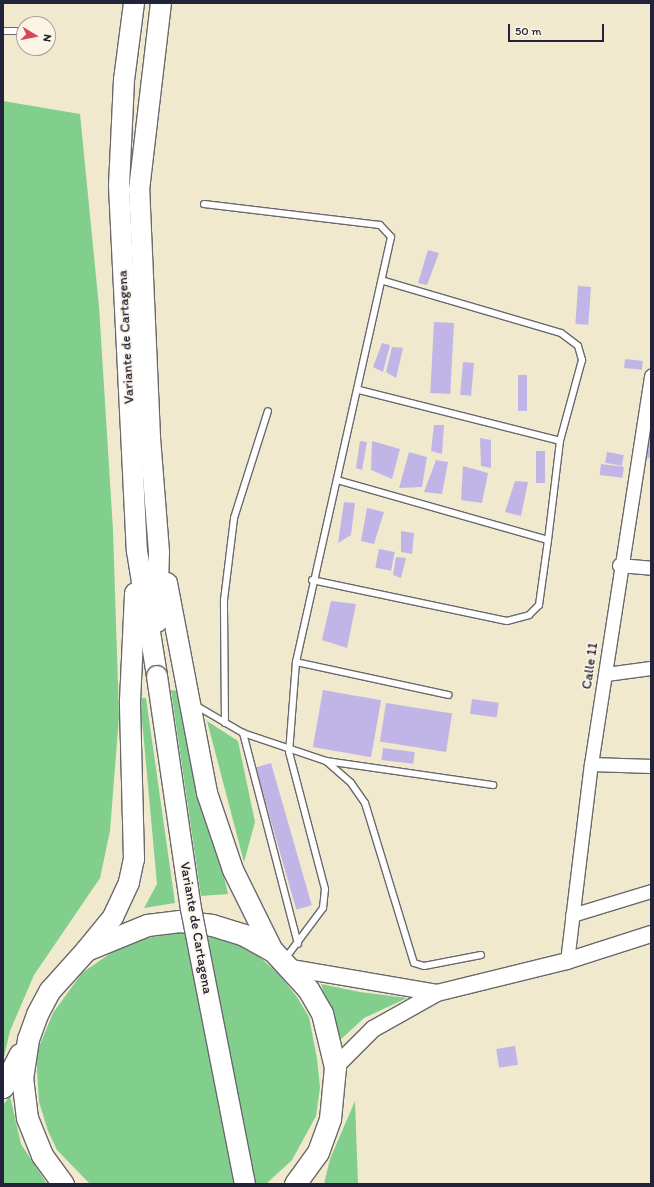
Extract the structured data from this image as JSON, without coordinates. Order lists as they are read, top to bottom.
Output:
{
  "streets": {
    "main road": ["Variante de Cartagena"],
    "street": ["Calle 11"]
  },
  "scale_bar": "50 m",
  "north": "right"
}
